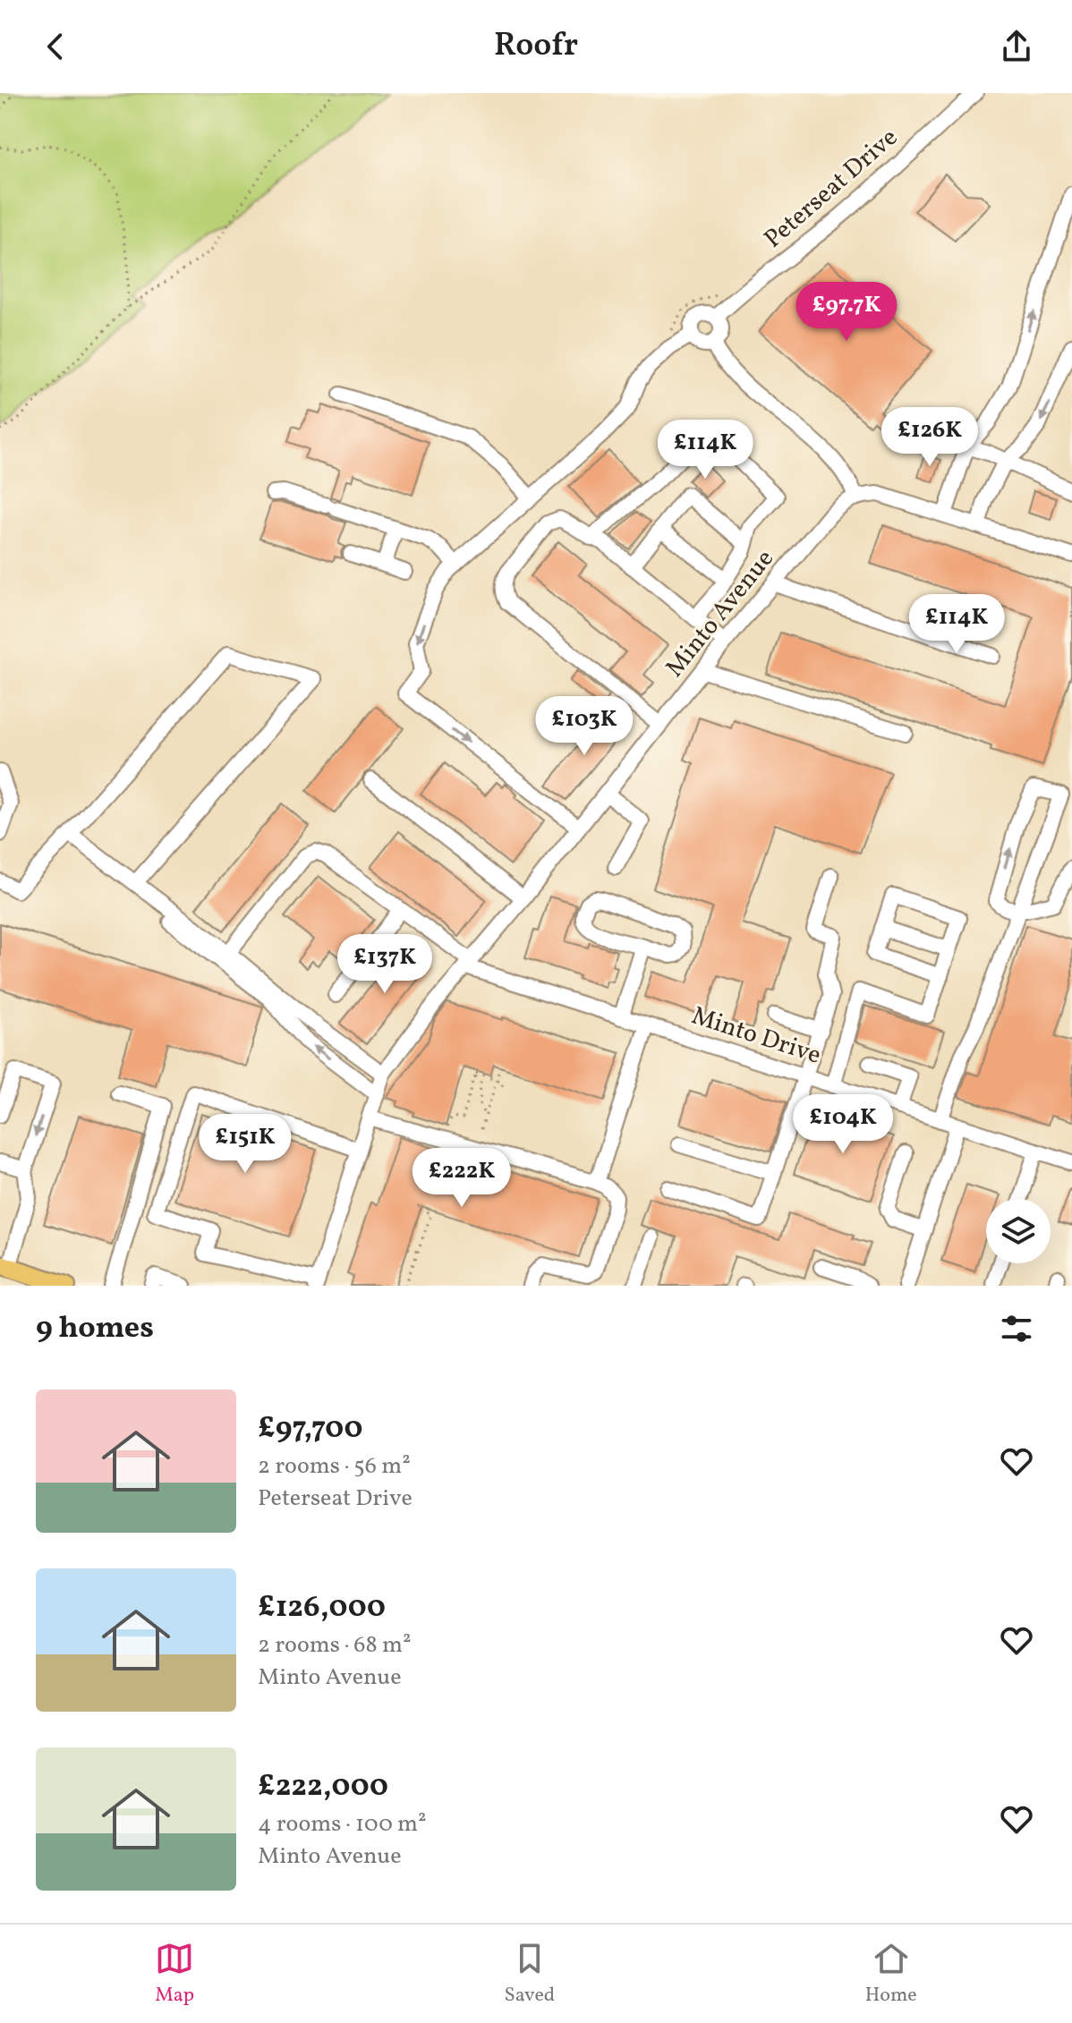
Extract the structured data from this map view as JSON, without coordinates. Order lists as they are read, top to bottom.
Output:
{
  "streets": {
    "street": ["Peterseat Drive", "Minto Avenue", "Minto Drive"]
  },
  "crossings": [
    ["Minto Avenue", "Minto Drive"]
  ],
  "page": {
    "header": "Roofr",
    "price": [
      "£97.7K",
      "£126K",
      "£114K",
      "£114K",
      "£103K",
      "£137K",
      "£104K",
      "£151K",
      "£222K"
    ],
    "heading": "9 homes",
    "list": [
      {
        "name": "£97,700",
        "note": "2 rooms · 56 m² · Peterseat Drive"
      },
      {
        "name": "£126,000",
        "note": "2 rooms · 68 m² · Minto Avenue"
      },
      {
        "name": "£222,000",
        "note": "4 rooms · 100 m² · Minto Avenue"
      }
    ],
    "tabs": ["Map", "Saved", "Home"]
  }
}
